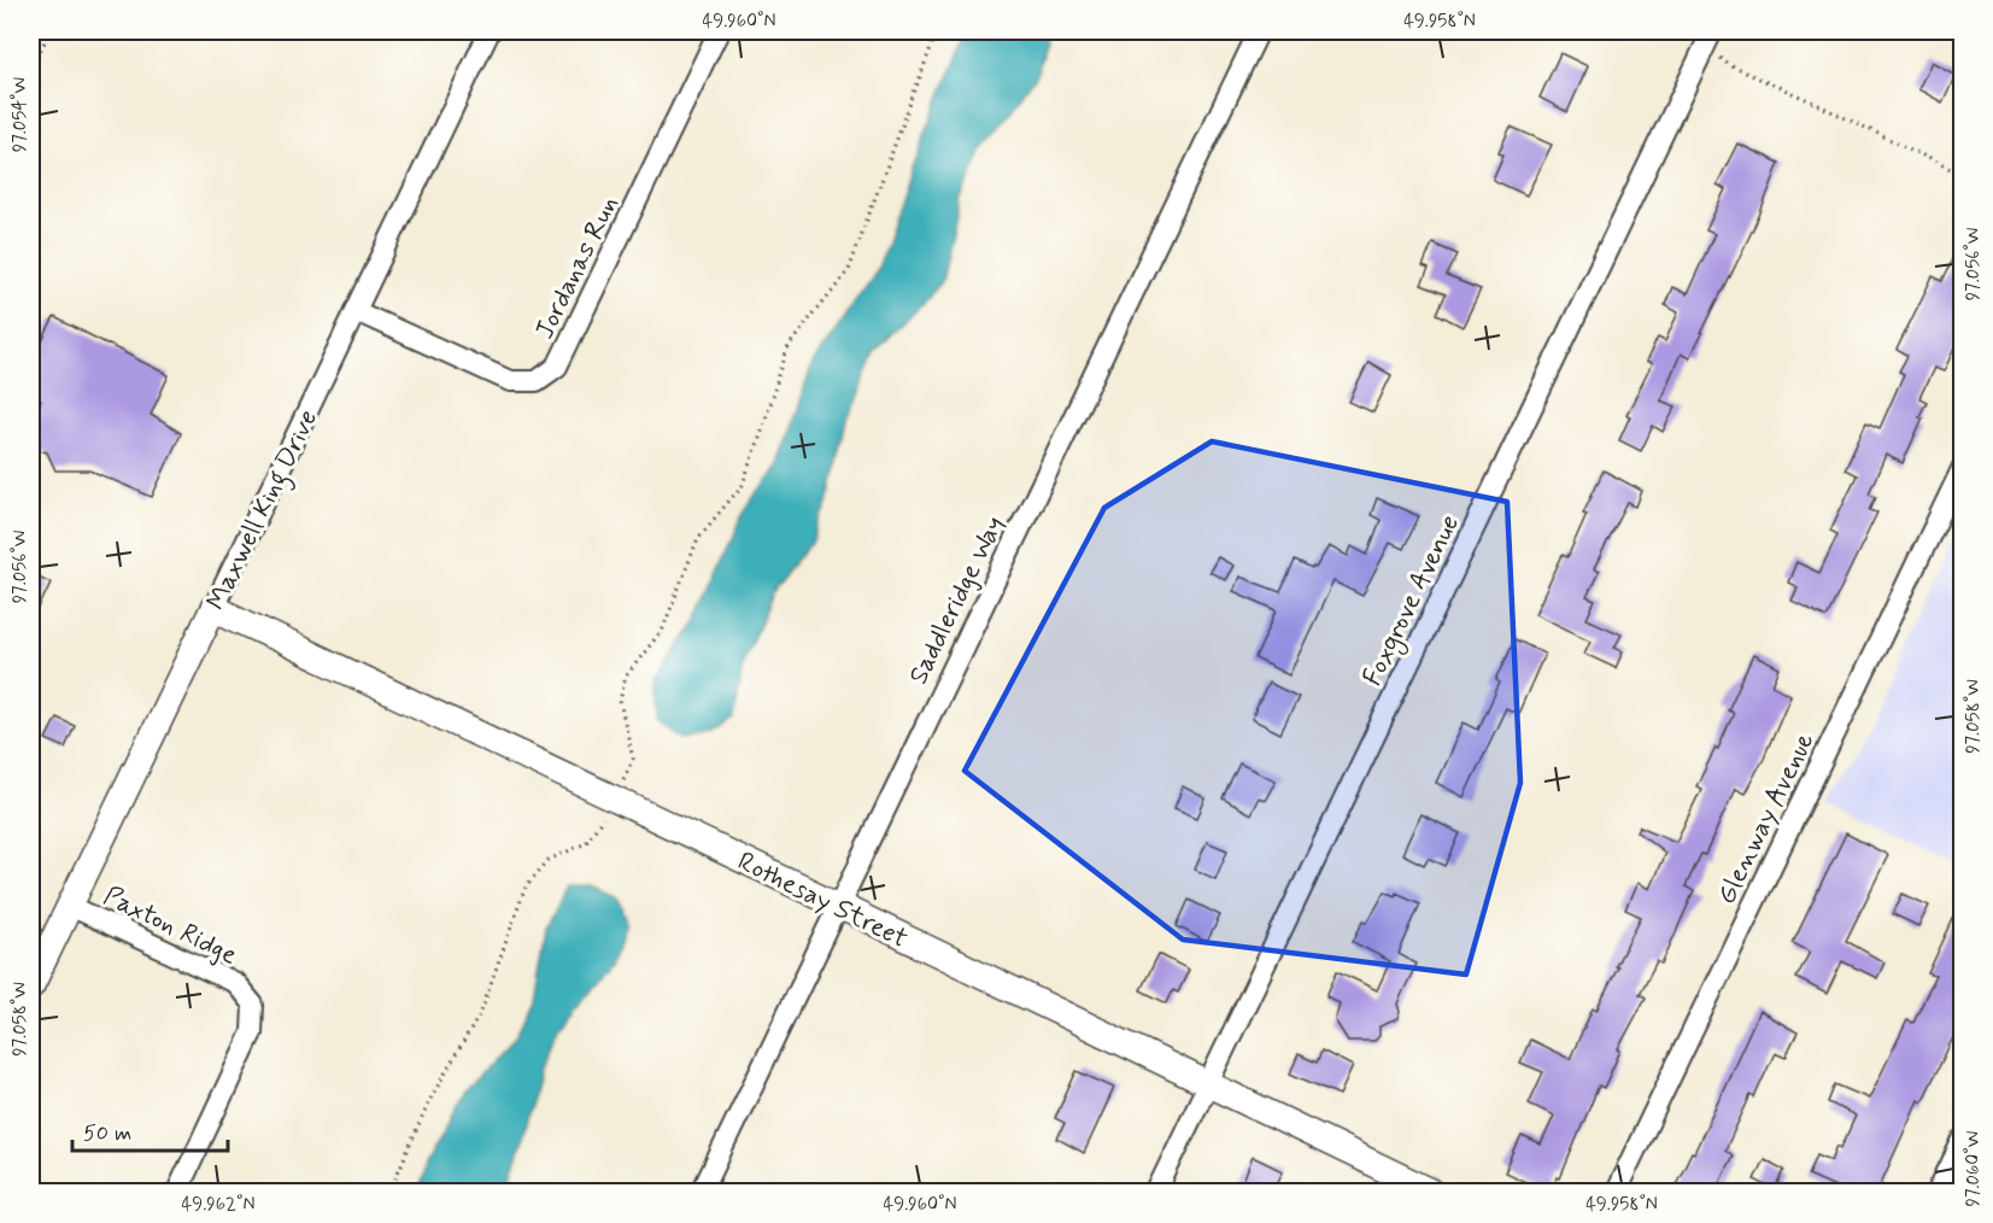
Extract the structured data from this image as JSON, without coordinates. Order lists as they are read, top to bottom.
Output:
{
  "streets": {
    "street": [
      "Jordanas Run",
      "Maxwell King Drive",
      "Saddleridge Way",
      "Foxgrove Avenue",
      "Glenway Avenue",
      "Rothesay Street",
      "Paxton Ridge"
    ]
  },
  "crossings": [
    ["Jordanas Run", "Maxwell King Drive"],
    ["Maxwell King Drive", "Rothesay Street"],
    ["Maxwell King Drive", "Paxton Ridge"],
    ["Saddleridge Way", "Rothesay Street"],
    ["Foxgrove Avenue", "Rothesay Street"]
  ],
  "scale_bar": "50 m",
  "coordinates": [
    "49.960°N",
    "49.958°N",
    "97.054°W",
    "97.056°W",
    "97.058°W",
    "97.060°W",
    "49.962°N"
  ]
}
